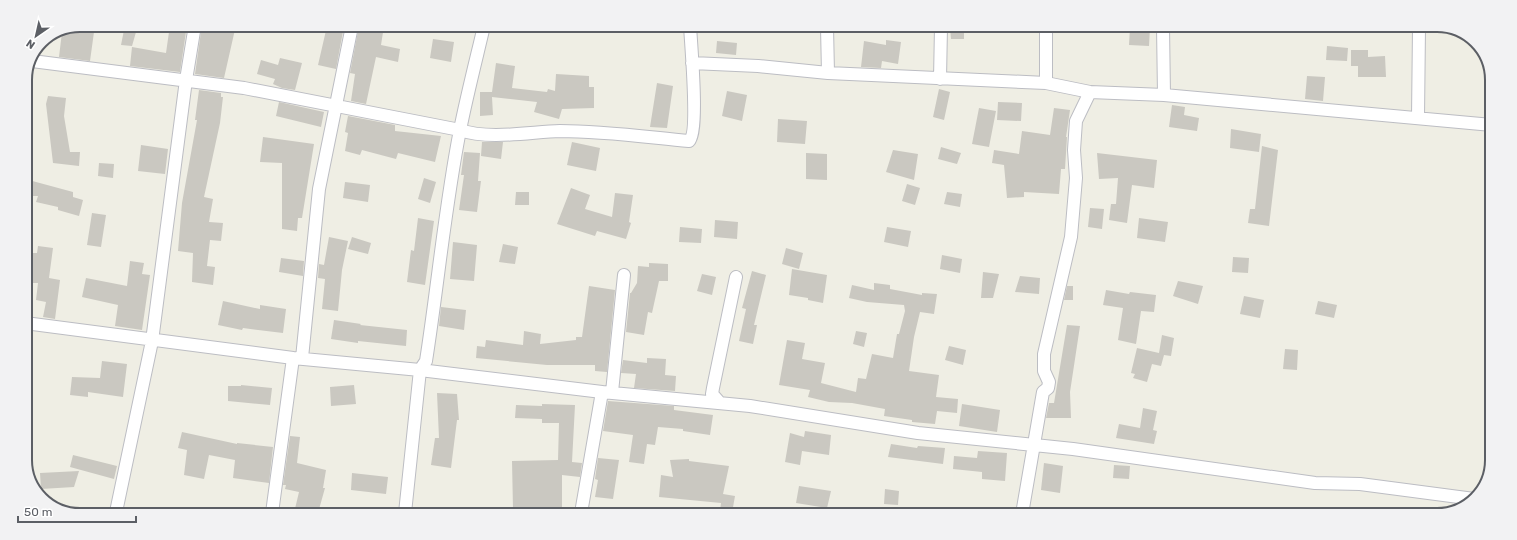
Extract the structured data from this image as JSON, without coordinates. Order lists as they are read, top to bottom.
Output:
{
  "scale_bar": "50 m",
  "north": "bottom left"
}
